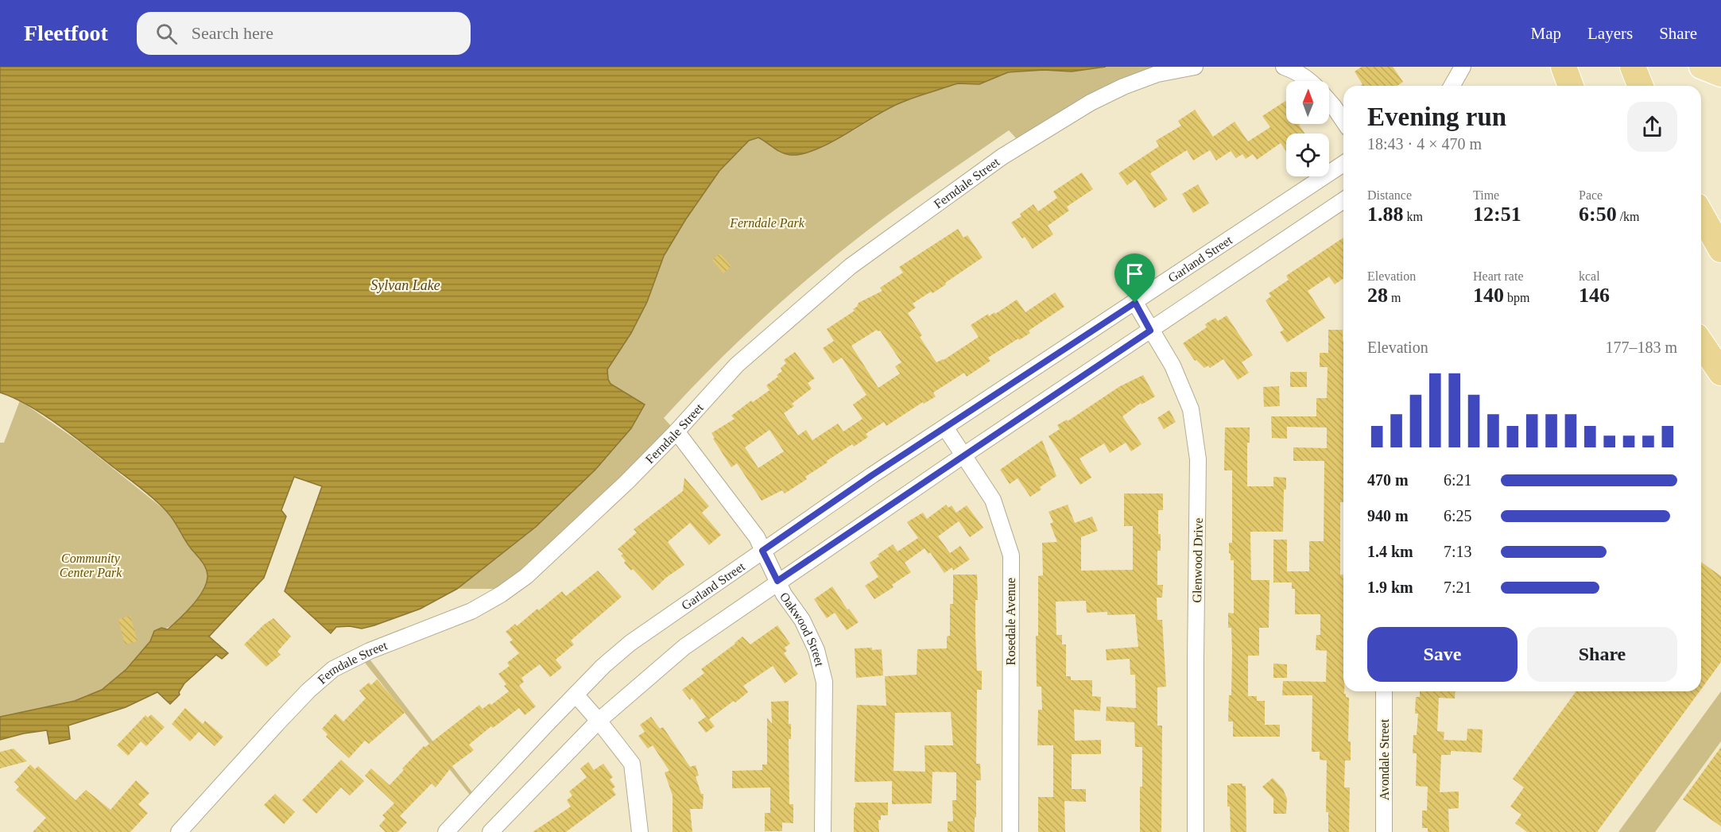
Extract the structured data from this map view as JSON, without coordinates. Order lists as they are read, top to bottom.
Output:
{
  "streets": {
    "street": [
      "Ferndale Street",
      "Garland Street",
      "Glenwood Drive",
      "Rosedale Avenue",
      "Oakwood Street",
      "Avondale Street"
    ]
  },
  "crossings": [
    ["Ferndale Street", "Oakwood Street"],
    ["Garland Street", "Glenwood Drive"],
    ["Garland Street", "Rosedale Avenue"],
    ["Garland Street", "Oakwood Street"]
  ],
  "water": ["Sylvan Lake"],
  "parks": ["Ferndale Park", "Community Center Park"],
  "north": "top",
  "page": {
    "header": "Fleetfoot",
    "search": "Search here",
    "nav": ["Map", "Layers", "Share"],
    "heading": ["Evening run", "18:43 · 4 × 470 m"],
    "stats": [
      ["Distance", "1.88 km"],
      ["Time", "12:51"],
      ["Pace", "6:50 /km"],
      ["Elevation", "28 m"],
      ["Heart rate", "140 bpm"],
      ["kcal", "146"]
    ],
    "chart": ["Elevation", "177–183 m"],
    "list": [
      {
        "name": "470 m",
        "note": "6:21"
      },
      {
        "name": "940 m",
        "note": "6:25"
      },
      {
        "name": "1.4 km",
        "note": "7:13"
      },
      {
        "name": "1.9 km",
        "note": "7:21"
      }
    ],
    "buttons": ["Save", "Share"]
  }
}
